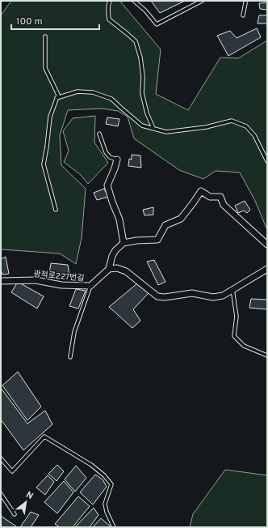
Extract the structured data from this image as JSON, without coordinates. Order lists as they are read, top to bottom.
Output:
{
  "streets": {
    "street": ["광적로227번길"]
  },
  "scale_bar": "100 m",
  "north": "top right"
}
